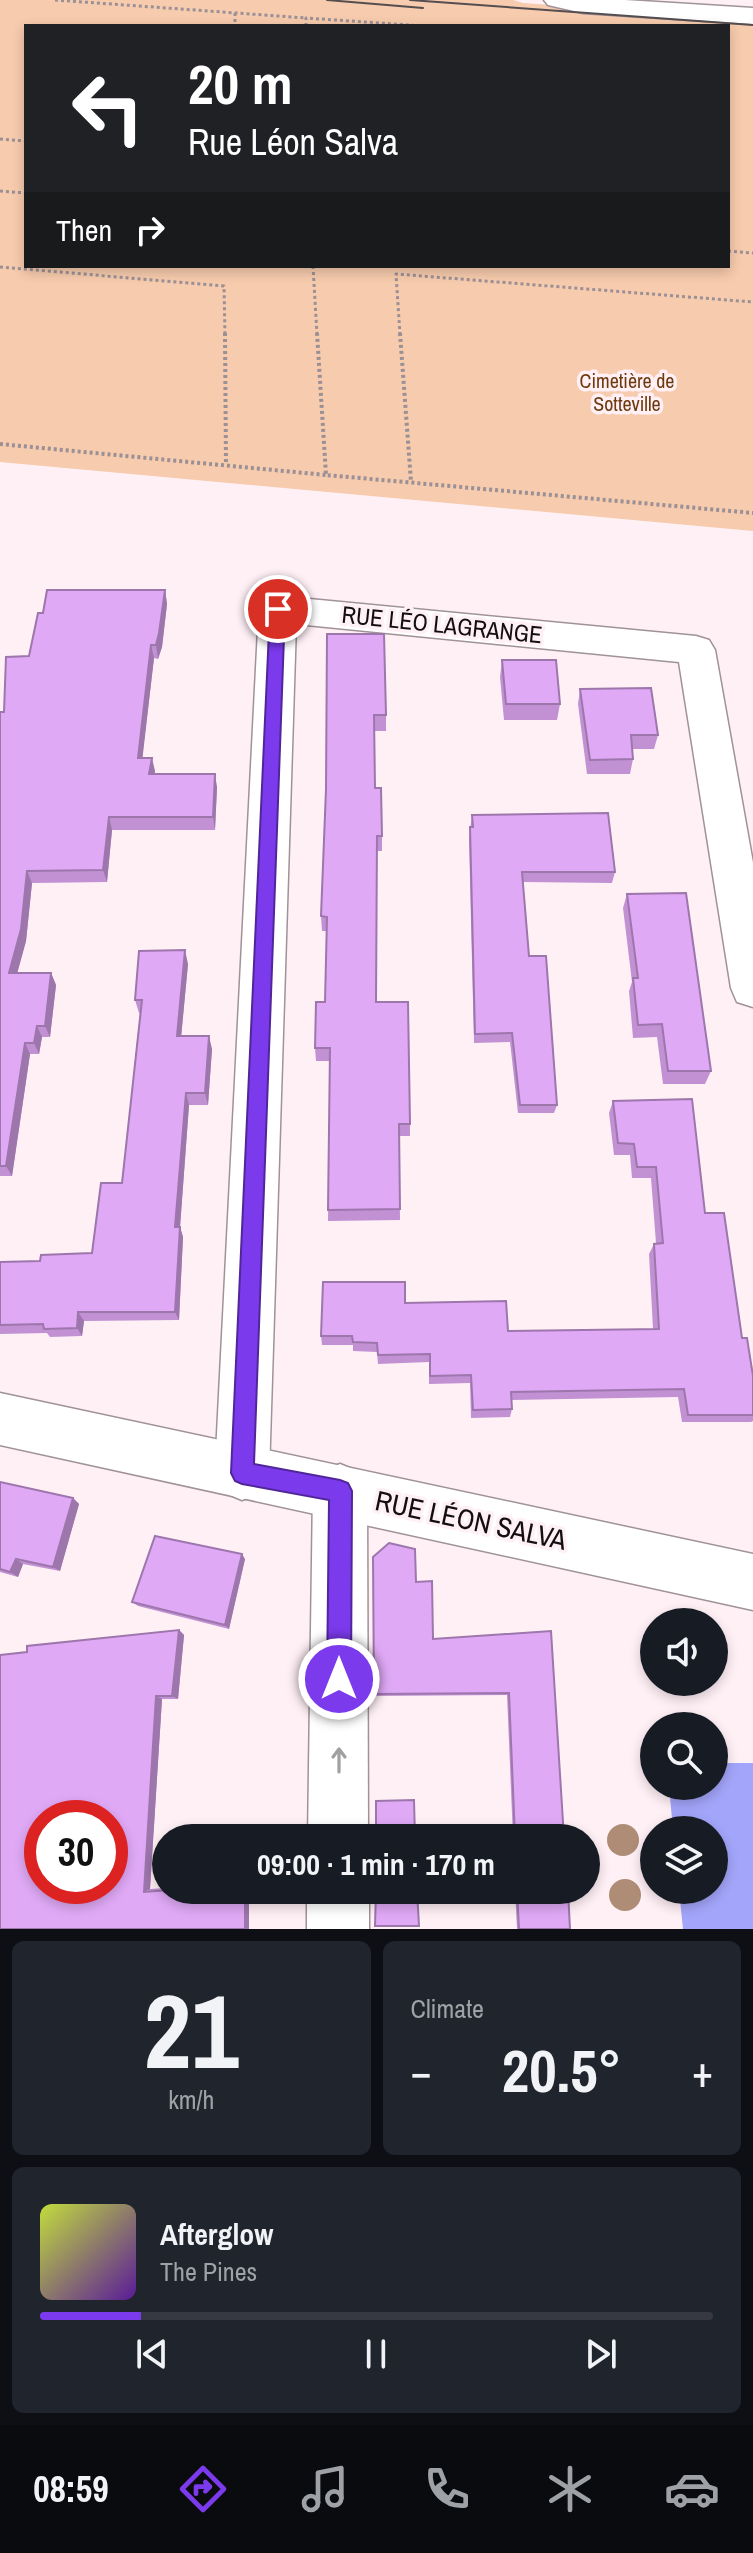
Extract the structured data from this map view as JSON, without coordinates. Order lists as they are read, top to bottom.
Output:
{
  "streets": {
    "street": ["RUE LÉO LAGRANGE", "RUE LÉON SALVA"]
  },
  "crossings": [
    ["RUE LÉO LAGRANGE", "RUE LÉON SALVA"]
  ],
  "parks": ["Cimetière de Sotteville"],
  "page": {
    "turn": ["20 m", "Rue Léon Salva"],
    "then": "Then",
    "limit": "30",
    "trip": "09:00 · 1 min · 170 m",
    "tile": [
      ["21", "km/h"],
      "Climate"
    ],
    "heat": ["−", "20.5°", "+"],
    "song": ["Afterglow", "The Pines"],
    "tabs": "08:59"
  }
}
